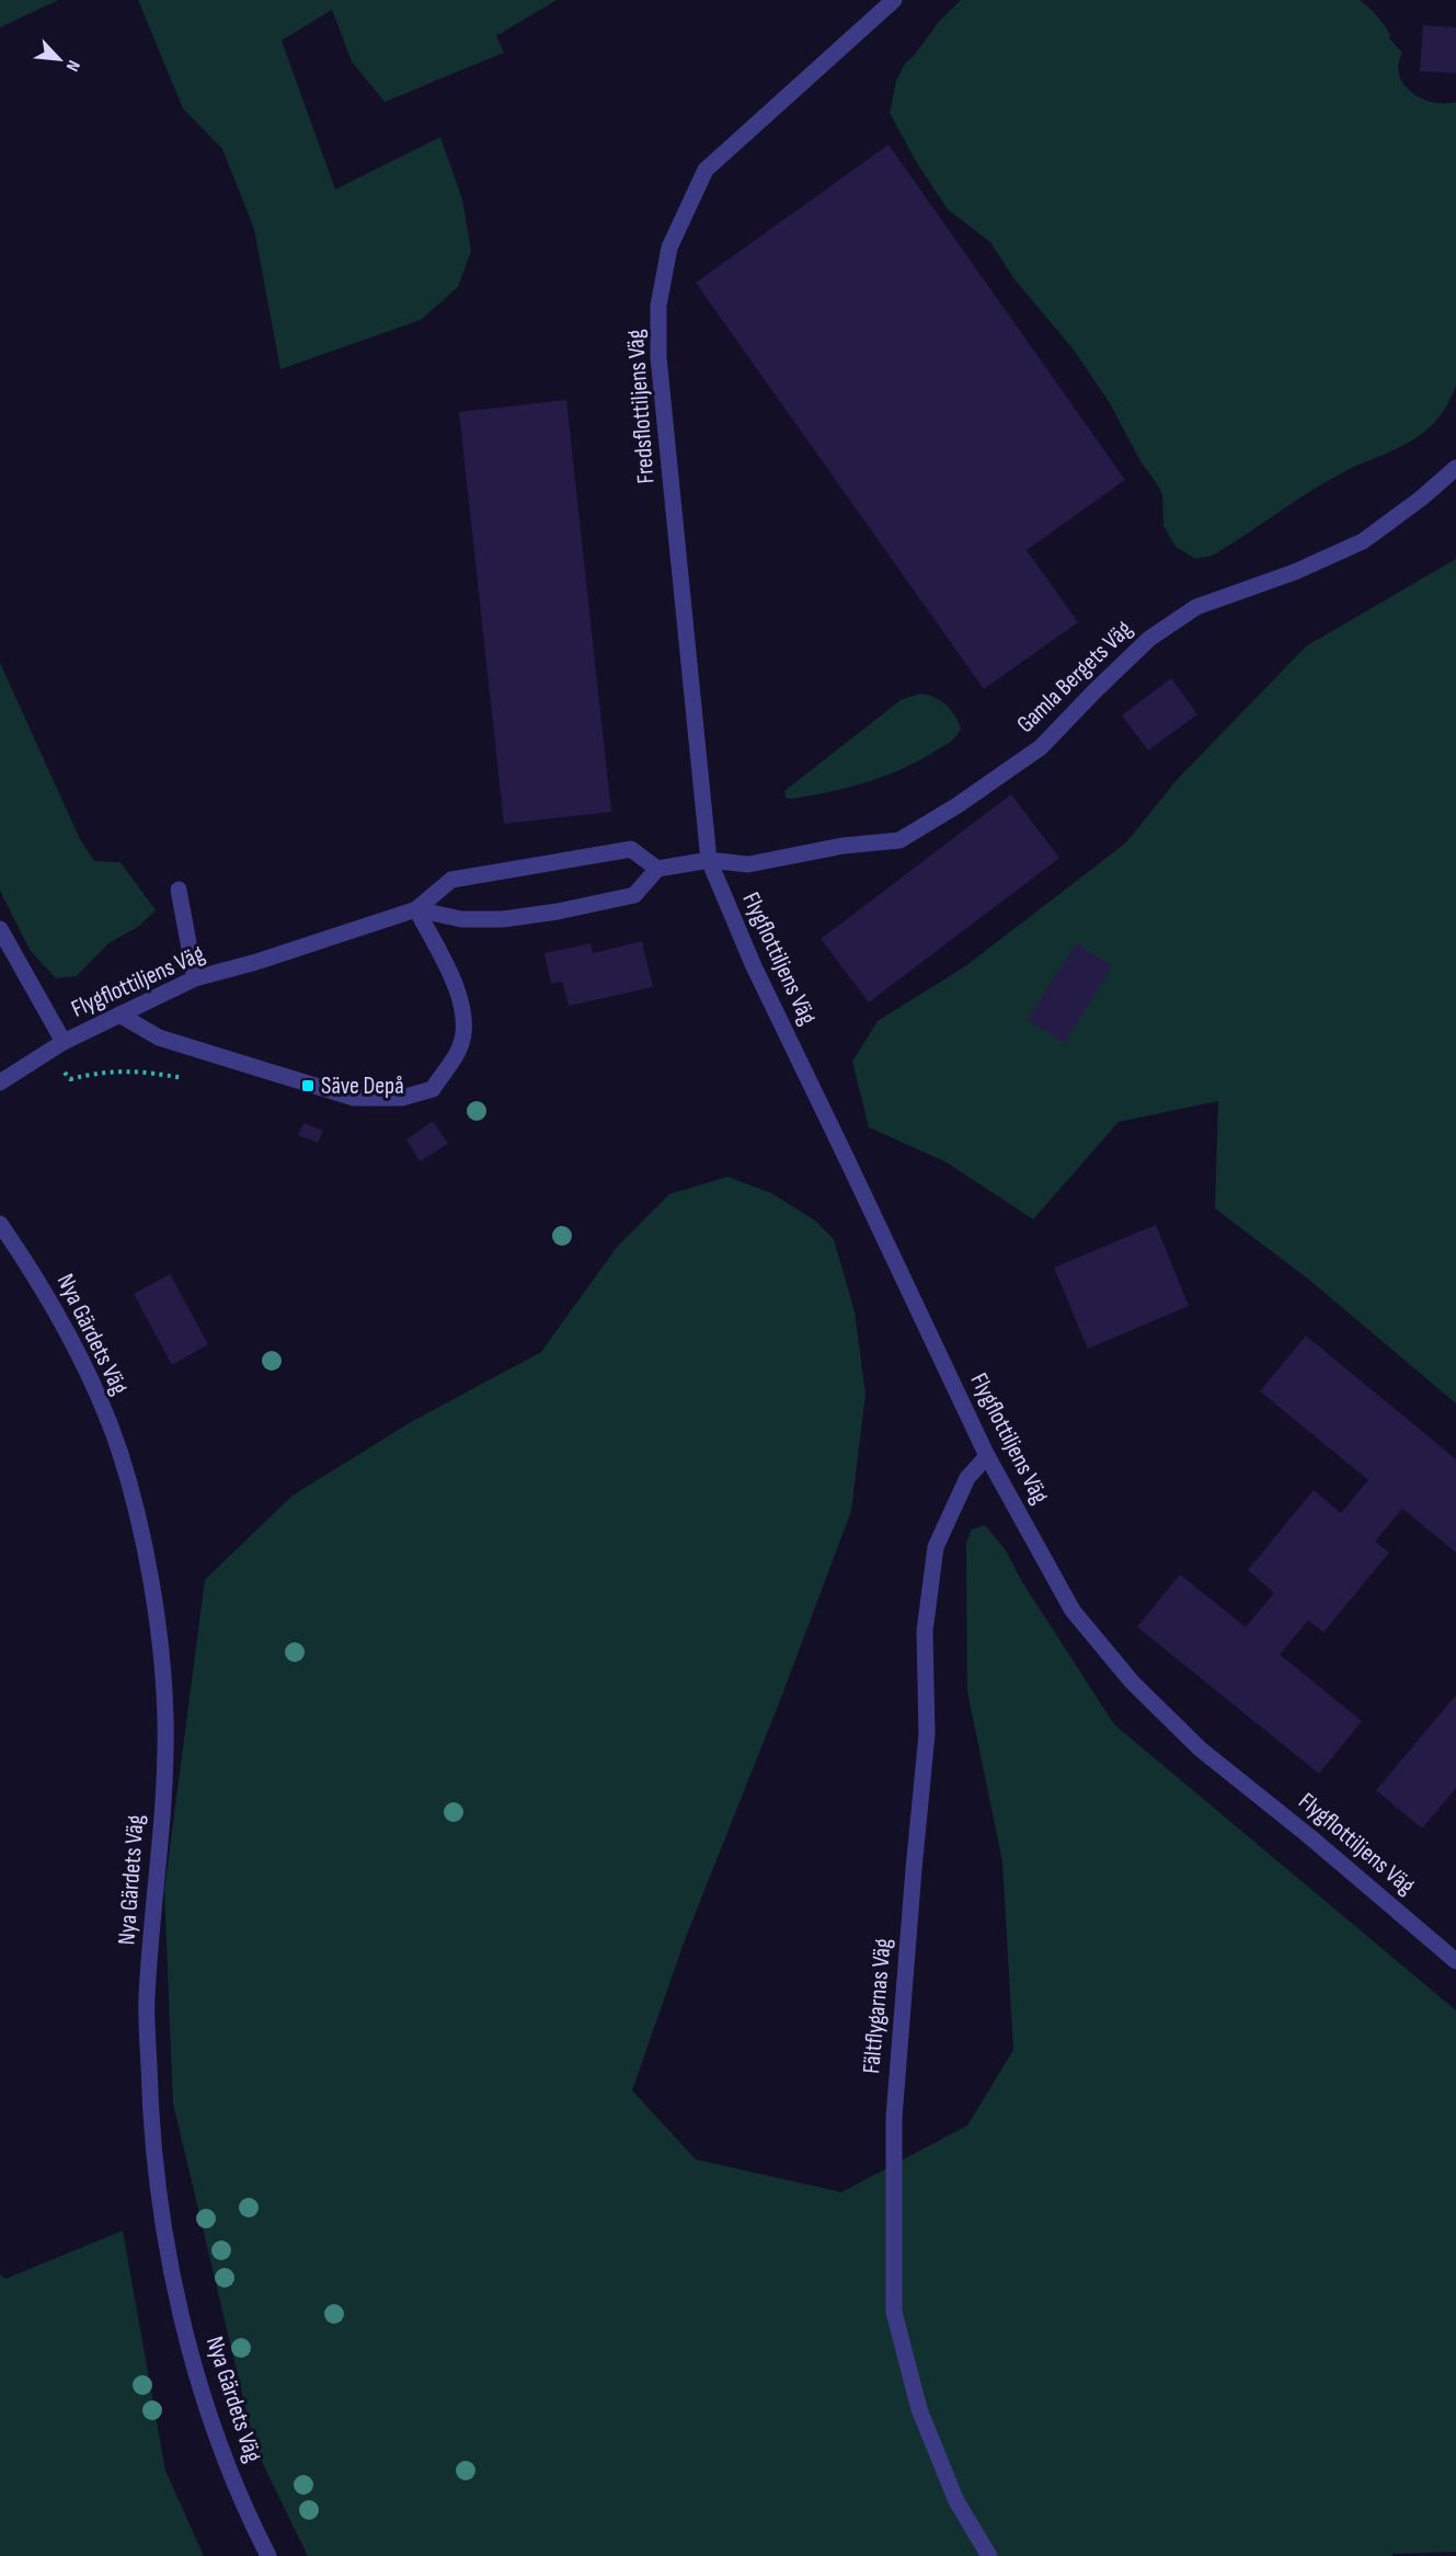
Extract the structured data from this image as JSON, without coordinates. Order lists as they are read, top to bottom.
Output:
{
  "streets": {
    "street": [
      "Fredsflottiljens Väg",
      "Gamla Bergets Väg",
      "Flygflottiljens Väg",
      "Nya Gärdets Väg",
      "Fältflygarnas Väg"
    ]
  },
  "crossings": [
    ["Fredsflottiljens Väg", "Gamla Bergets Väg"],
    ["Fredsflottiljens Väg", "Flygflottiljens Väg"],
    ["Gamla Bergets Väg", "Flygflottiljens Väg"],
    ["Flygflottiljens Väg", "Fältflygarnas Väg"]
  ],
  "places": {
    "transit": ["Säve Depå"]
  },
  "north": "bottom right"
}
